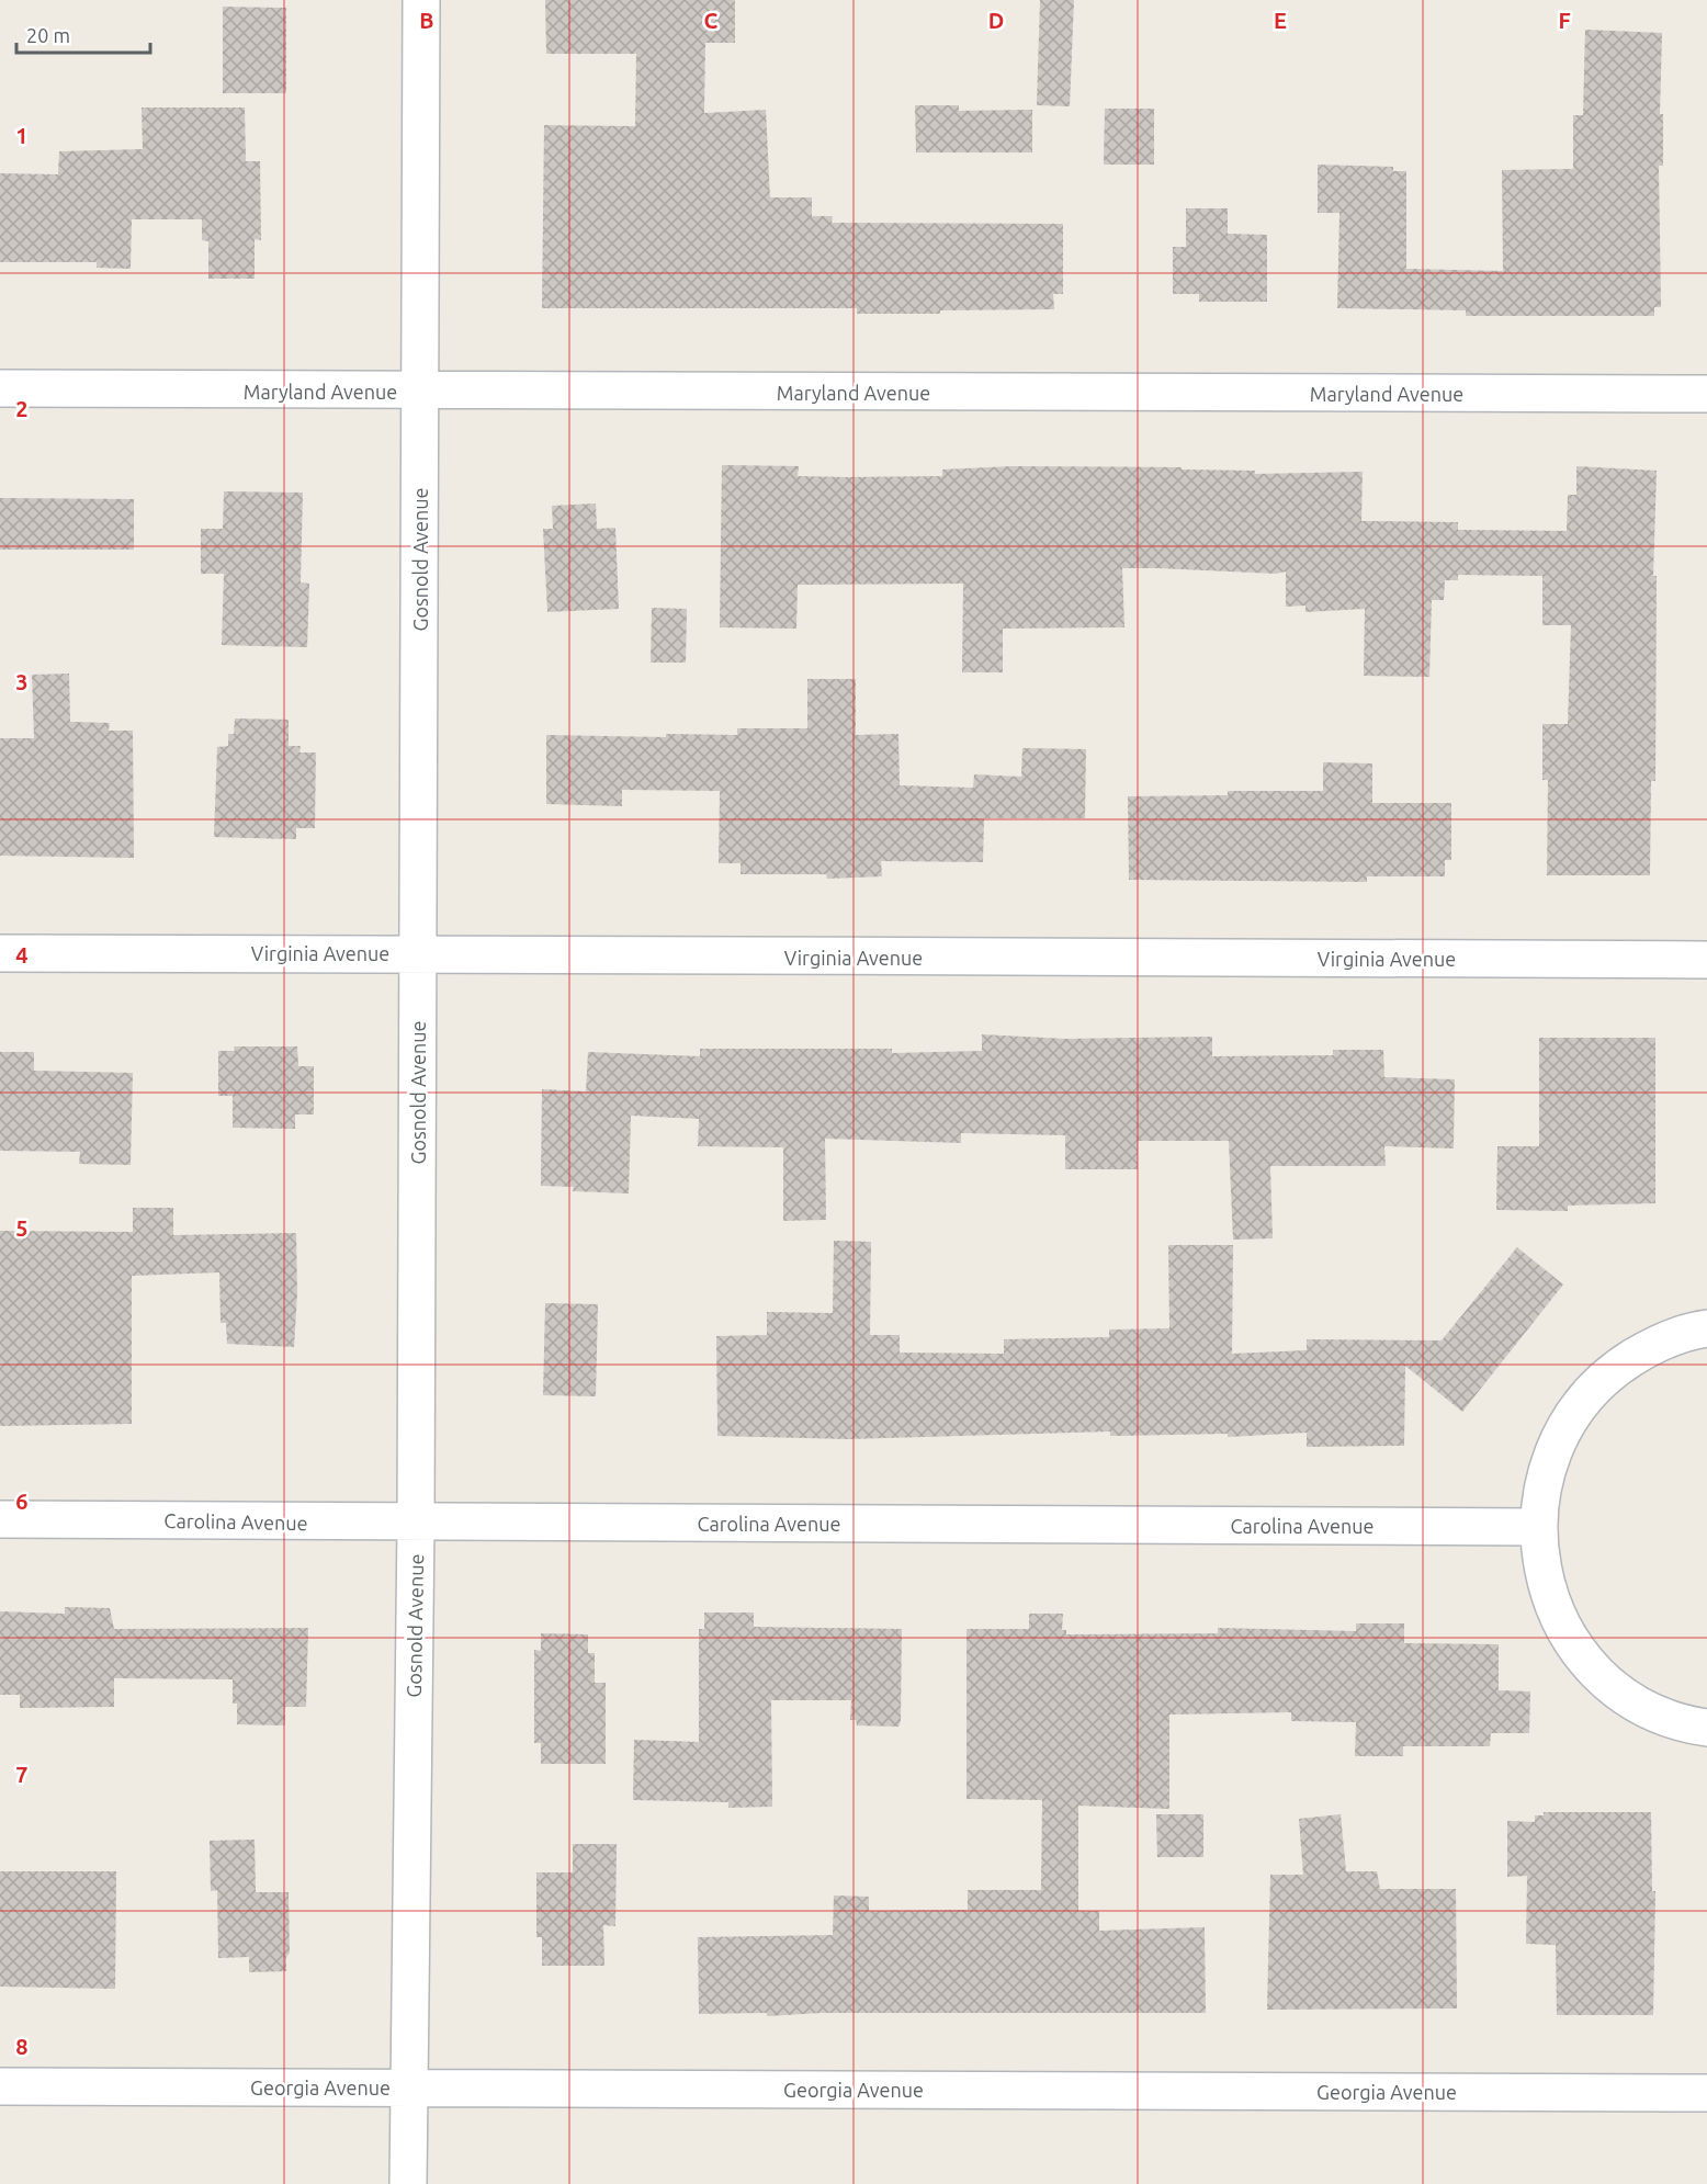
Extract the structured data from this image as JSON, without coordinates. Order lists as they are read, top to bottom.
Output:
{
  "streets": {
    "street": [
      "Maryland Avenue",
      "Gosnold Avenue",
      "Virginia Avenue",
      "Carolina Avenue",
      "Georgia Avenue"
    ]
  },
  "crossings": [
    ["Maryland Avenue", "Gosnold Avenue"],
    ["Gosnold Avenue", "Virginia Avenue"],
    ["Gosnold Avenue", "Carolina Avenue"],
    ["Gosnold Avenue", "Georgia Avenue"]
  ],
  "scale_bar": "20 m",
  "grid": {
    "columns": [
      "B",
      "C",
      "D",
      "E",
      "F"
    ],
    "rows": [
      "1",
      "2",
      "3",
      "4",
      "5",
      "6",
      "7",
      "8"
    ]
  }
}
